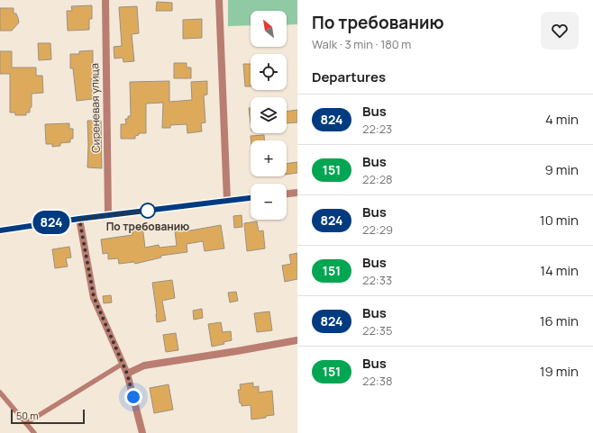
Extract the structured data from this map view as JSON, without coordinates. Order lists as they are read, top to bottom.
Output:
{
  "streets": {
    "street": ["Сиреневая улица"]
  },
  "places": ["По требованию"],
  "lines": ["bus line 824"],
  "scale_bar": "50 m",
  "north": "top left",
  "page": {
    "on_map": "824",
    "heading": [
      ["По требованию", "Walk · 3 min · 180 m"],
      "Departures"
    ],
    "map_buttons": ["+", "−"],
    "list": [
      {
        "mark": "824",
        "name": "Bus",
        "note": "22:23",
        "value": "4 min"
      },
      {
        "mark": "151",
        "name": "Bus",
        "note": "22:28",
        "value": "9 min"
      },
      {
        "mark": "824",
        "name": "Bus",
        "note": "22:29",
        "value": "10 min"
      },
      {
        "mark": "151",
        "name": "Bus",
        "note": "22:33",
        "value": "14 min"
      },
      {
        "mark": "824",
        "name": "Bus",
        "note": "22:35",
        "value": "16 min"
      },
      {
        "mark": "151",
        "name": "Bus",
        "note": "22:38",
        "value": "19 min"
      }
    ],
    "scale": "50 m"
  }
}
